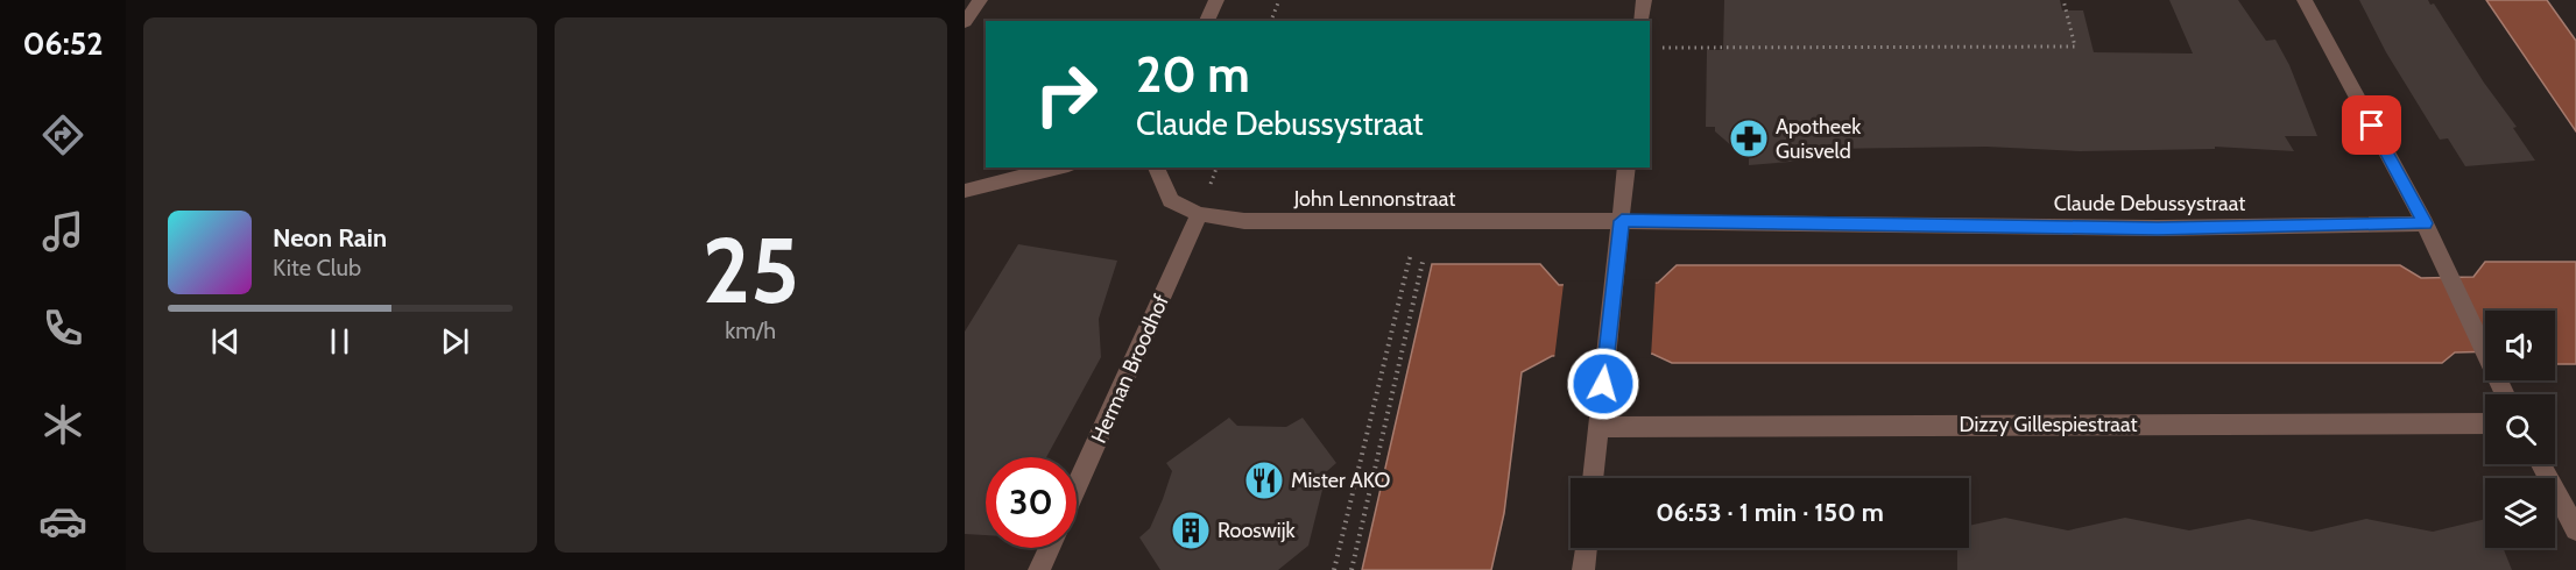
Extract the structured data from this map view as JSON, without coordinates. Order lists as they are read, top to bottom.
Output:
{
  "streets": {
    "street": [
      "John Lennonstraat",
      "Claude Debussystraat",
      "Herman Broodhof",
      "Dizzy Gillespiestraat"
    ]
  },
  "crossings": [
    ["John Lennonstraat", "Claude Debussystraat"],
    ["John Lennonstraat", "Herman Broodhof"]
  ],
  "places": {
    "pharmacy": ["Apotheek Guisveld"],
    "restaurant": ["Mister AKO"],
    "building": ["Rooswijk"]
  },
  "page": {
    "tabs": "06:52",
    "tile": ["25", "km/h"],
    "turn": ["20 m", "Claude Debussystraat"],
    "song": ["Neon Rain", "Kite Club"],
    "limit": "30",
    "trip": "06:53 · 1 min · 150 m"
  }
}
